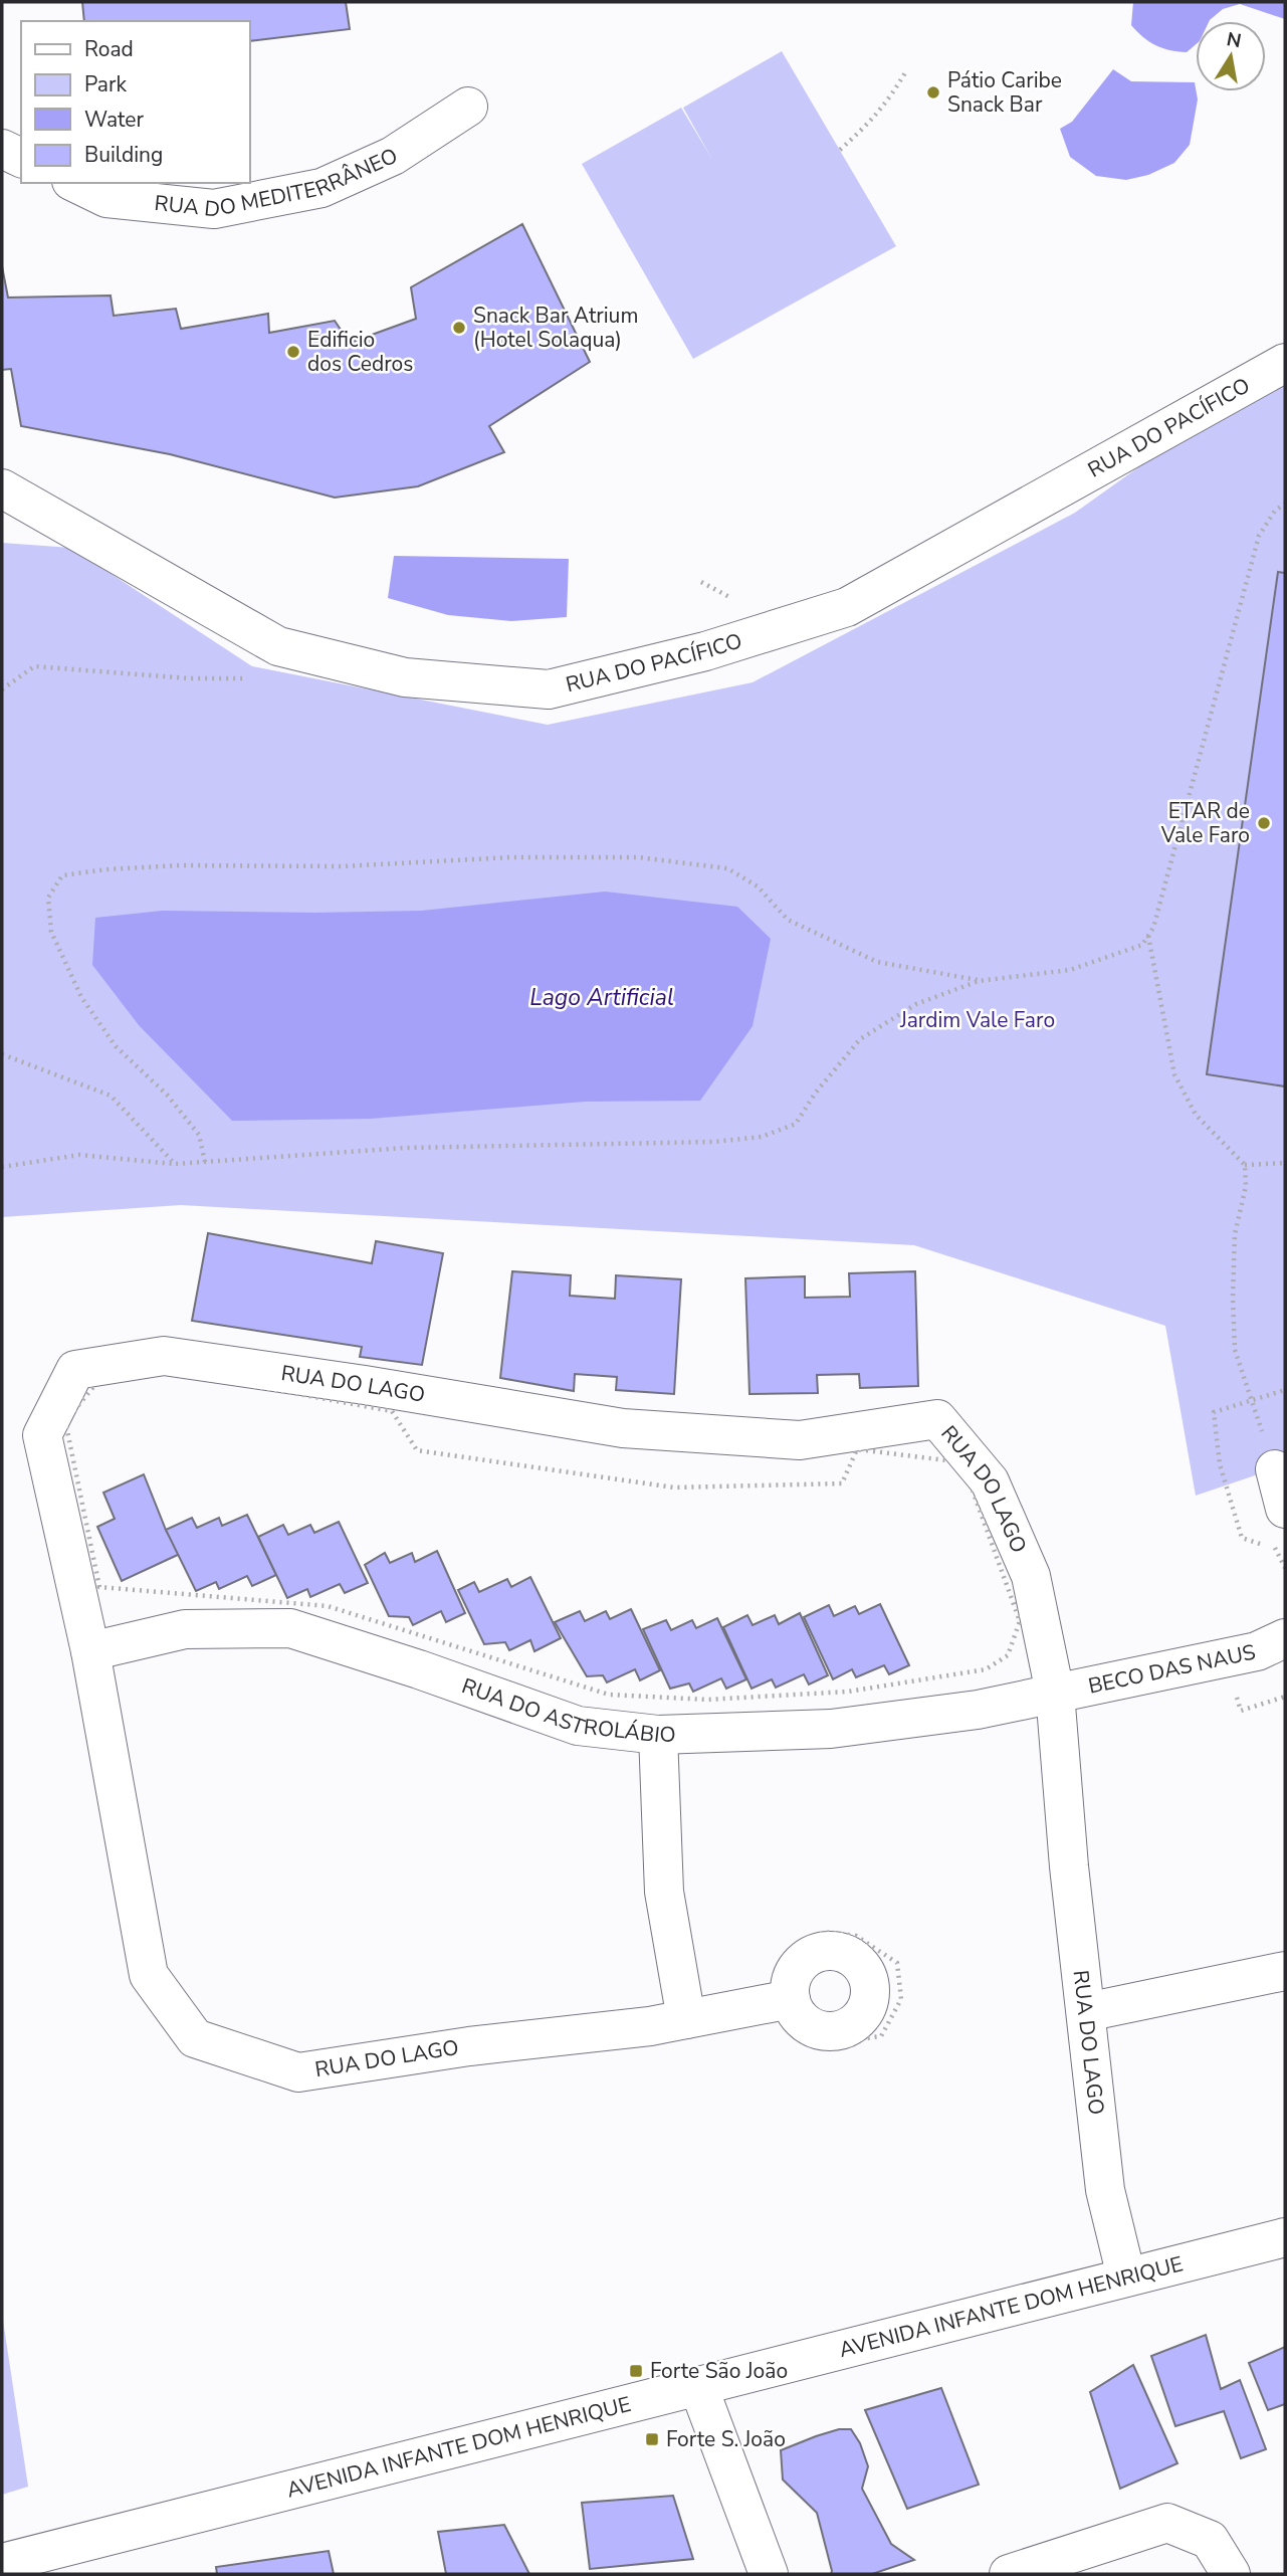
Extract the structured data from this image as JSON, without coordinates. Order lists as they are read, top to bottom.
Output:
{
  "streets": {
    "street": [
      "RUA DO MEDITERRÂNEO",
      "RUA DO PACÍFICO",
      "RUA DO LAGO",
      "BECO DAS NAUS",
      "RUA DO ASTROLÁBIO",
      "AVENIDA INFANTE DOM HENRIQUE"
    ]
  },
  "crossings": [
    ["RUA DO LAGO", "BECO DAS NAUS"],
    ["RUA DO LAGO", "RUA DO ASTROLÁBIO"],
    ["RUA DO LAGO", "AVENIDA INFANTE DOM HENRIQUE"],
    ["BECO DAS NAUS", "RUA DO ASTROLÁBIO"]
  ],
  "water": ["Lago Artificial"],
  "parks": ["Jardim Vale Faro"],
  "places": {
    "other": [
      "Pátio Caribe Snack Bar",
      "Snack Bar Atrium (Hotel Solaqua)",
      "Edificio dos Cedros",
      "ETAR de Vale Faro"
    ],
    "transit": ["Forte São João", "Forte S. João"]
  },
  "legend": [
    "Road",
    "Park",
    "Water",
    "Building"
  ],
  "north": "top"
}
